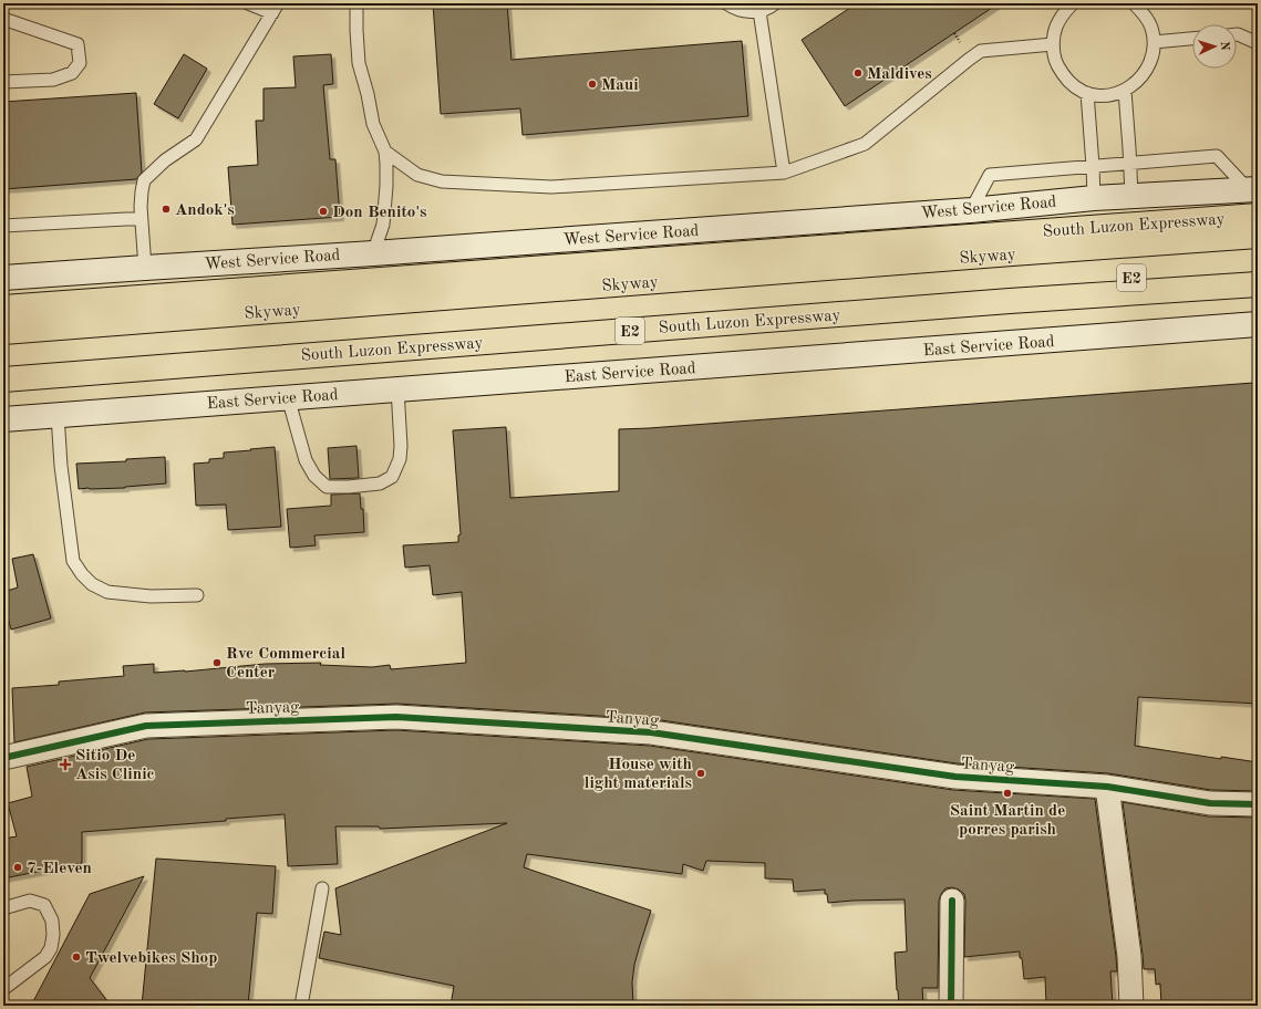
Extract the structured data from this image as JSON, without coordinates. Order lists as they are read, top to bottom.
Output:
{
  "streets": {
    "highway": ["South Luzon Expressway", "Skyway", "E2"],
    "main road": ["West Service Road", "East Service Road"],
    "street": ["Tanyag"]
  },
  "places": {
    "other": [
      "Maldives",
      "Maui",
      "Andok's",
      "Don Benito's",
      "Rvc Commercial Center",
      "House with light materials",
      "Saint Martin de porres parish",
      "7-Eleven",
      "Twelvebikes Shop"
    ],
    "health": ["Sitio De Asis Clinic"]
  },
  "north": "right"
}
